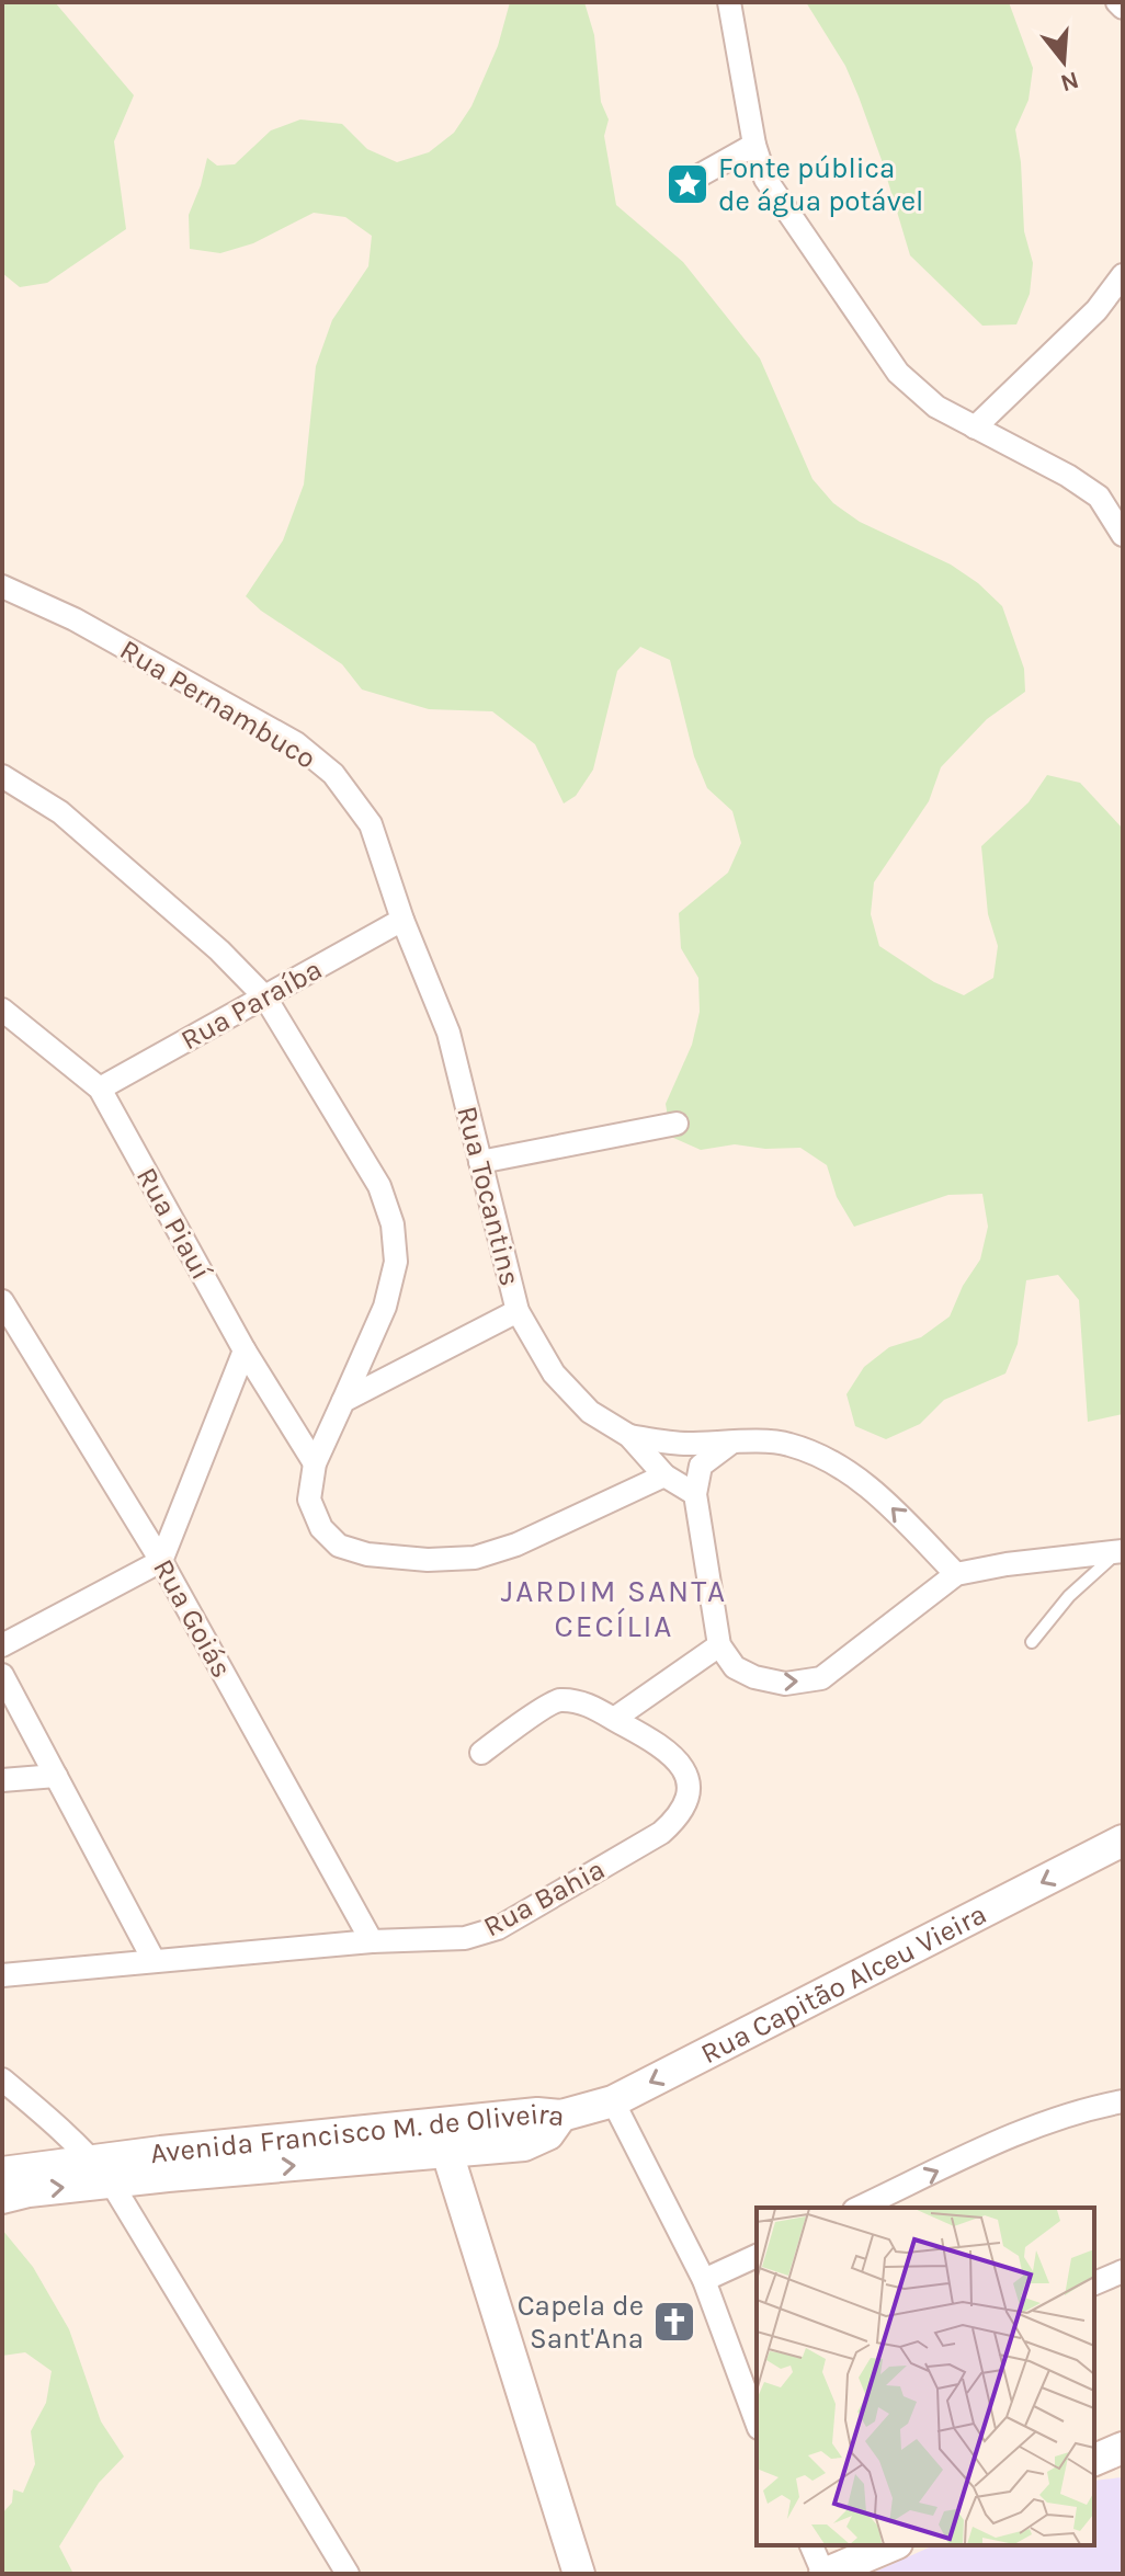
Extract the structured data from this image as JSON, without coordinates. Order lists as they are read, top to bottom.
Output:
{
  "streets": {
    "street": [
      "Rua Pernambuco",
      "Rua Paraíba",
      "Rua Tocantins",
      "Rua Piauí",
      "Rua Goiás",
      "Rua Bahia",
      "Rua Capitão Alceu Vieira",
      "Avenida Francisco M. de Oliveira"
    ]
  },
  "crossings": [
    ["Rua Pernambuco", "Rua Paraíba"],
    ["Rua Pernambuco", "Rua Tocantins"],
    ["Rua Paraíba", "Rua Tocantins"],
    ["Rua Paraíba", "Rua Piauí"],
    ["Rua Goiás", "Rua Bahia"],
    ["Rua Capitão Alceu Vieira", "Avenida Francisco M. de Oliveira"]
  ],
  "districts": ["JARDIM SANTA CECÍLIA"],
  "places": {
    "place": ["Fonte pública de água potável"],
    "church": ["Capela de Sant'Ana"]
  },
  "north": "bottom"
}
